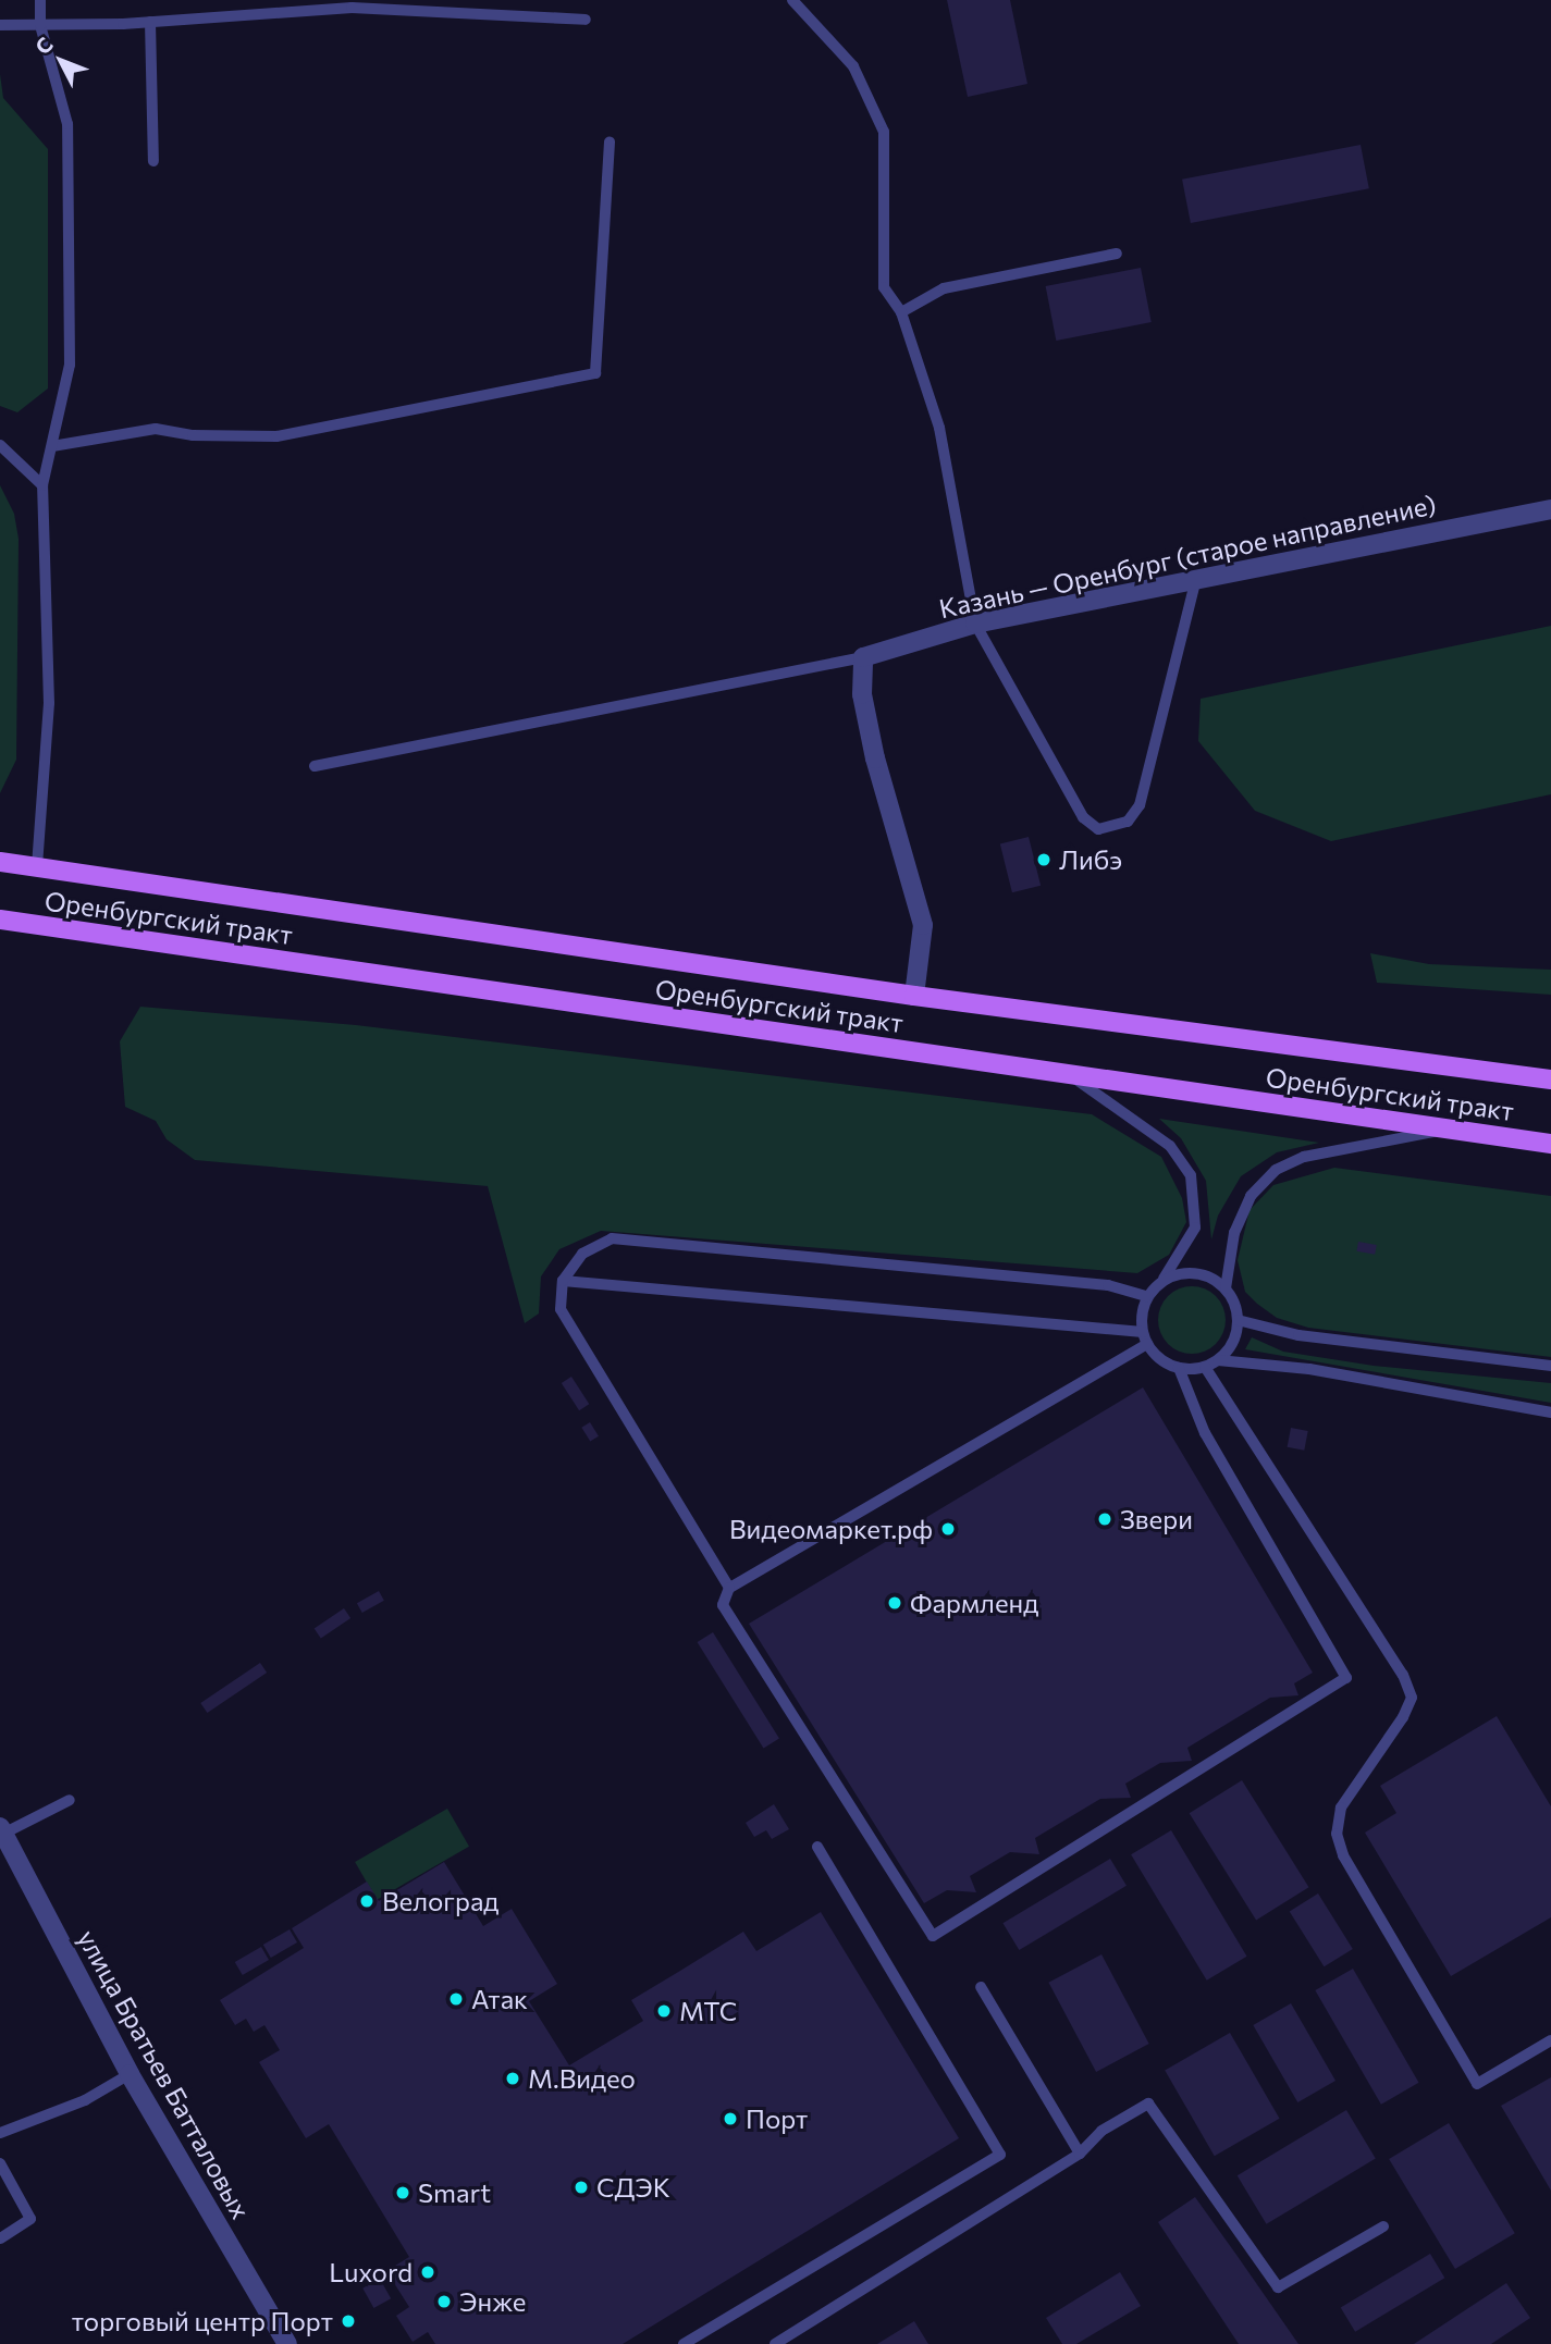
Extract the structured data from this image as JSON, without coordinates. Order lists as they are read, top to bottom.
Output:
{
  "streets": {
    "main road": ["Оренбургский тракт"],
    "street": ["Казань — Оренбург (старое направление)", "улица Братьев Батталовых"]
  },
  "places": [
    "Либэ",
    "Звери",
    "Видеомаркет.рф",
    "Фармленд",
    "Велоград",
    "Атак",
    "МТС",
    "М.Видео",
    "Порт",
    "СДЭК",
    "Smart",
    "Luxord",
    "Энже",
    "торговый центр Порт"
  ],
  "north": "top left"
}
